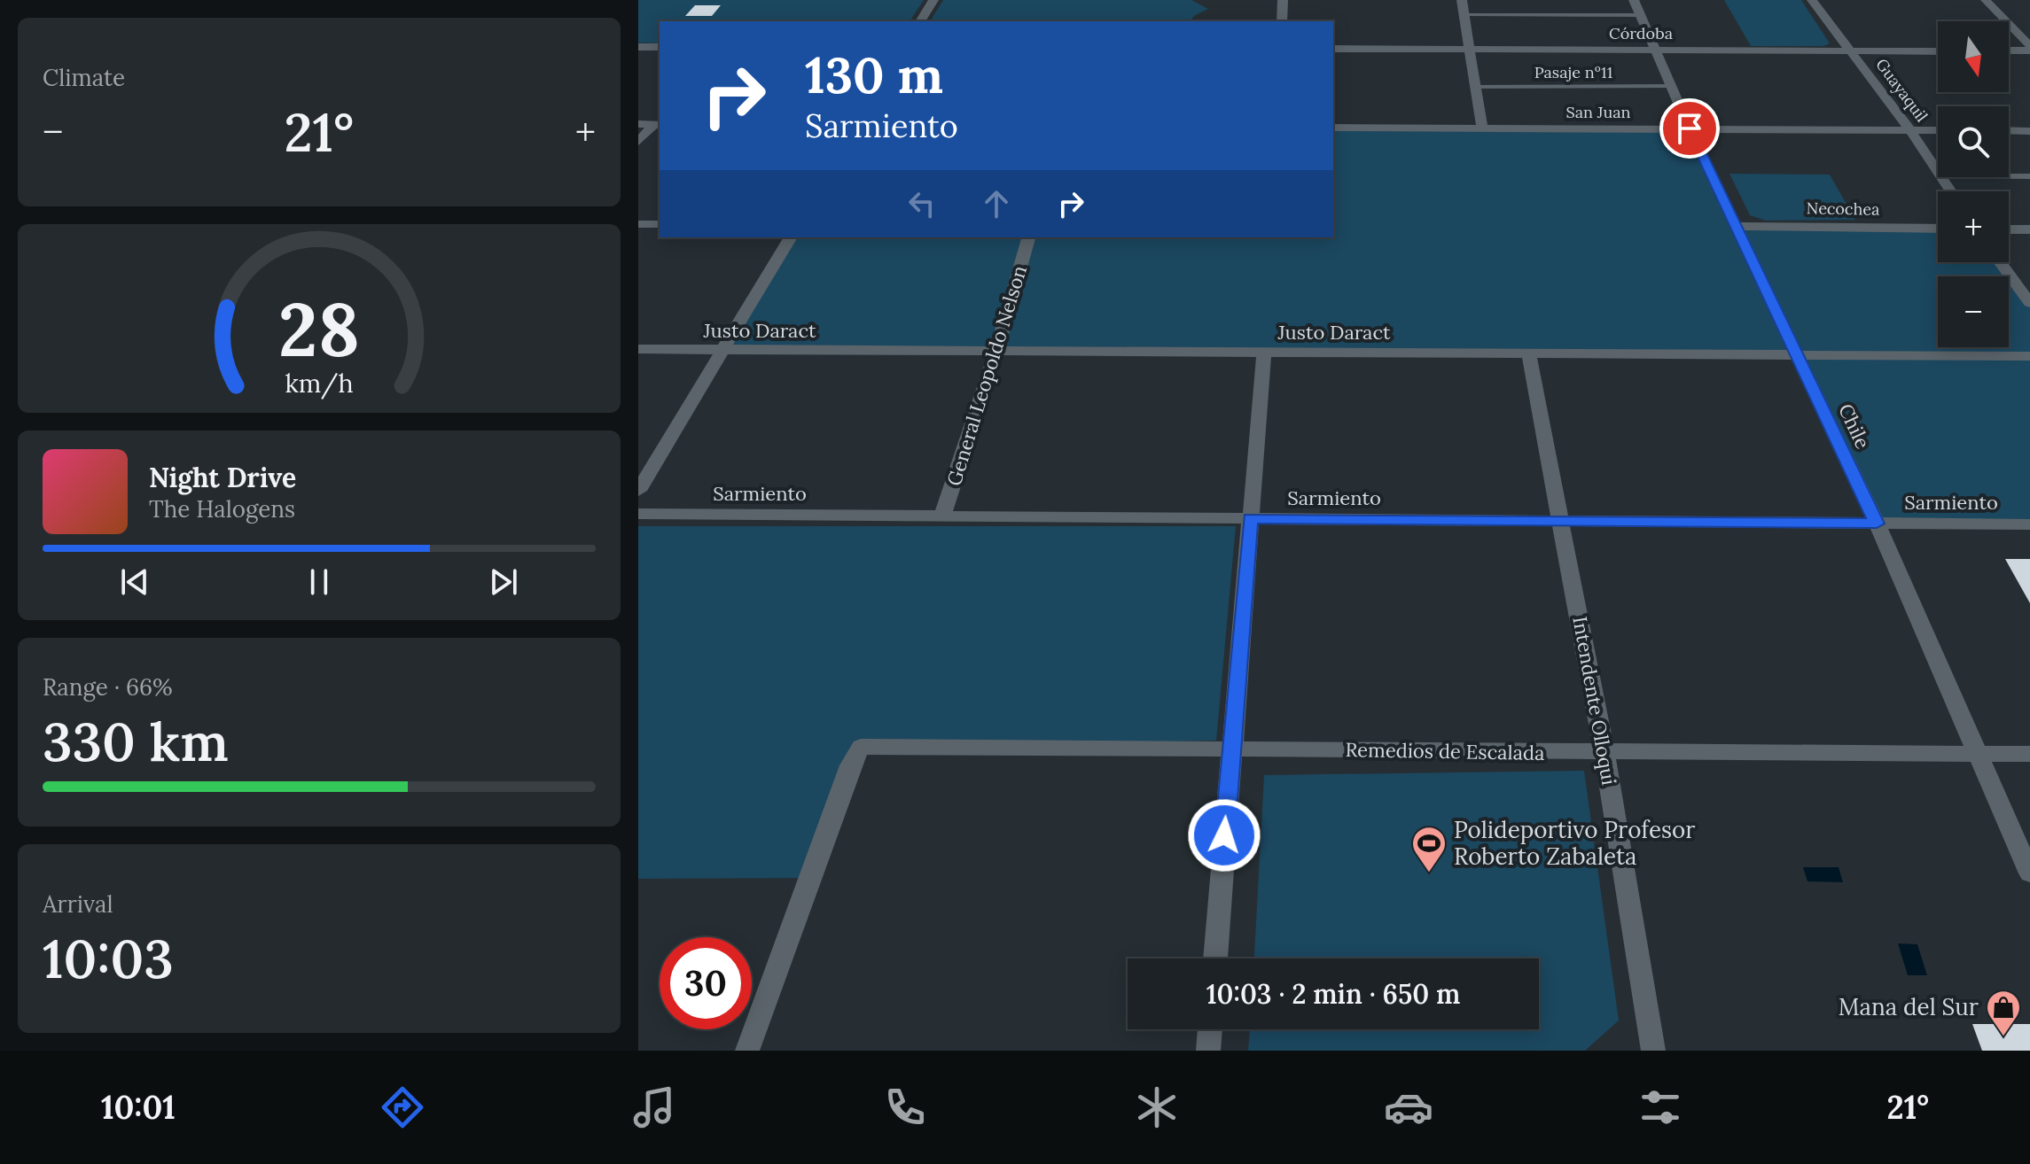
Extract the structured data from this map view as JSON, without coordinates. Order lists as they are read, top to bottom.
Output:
{
  "streets": {
    "street": [
      "Córdoba",
      "Guayaquil",
      "San Juan",
      "Necochea",
      "Justo Daract",
      "General Leopoldo Nelson",
      "Chile",
      "Sarmiento",
      "Intendente Olloqui",
      "Remedios de Escalada"
    ],
    "lane": ["Pasaje nº11"]
  },
  "crossings": [
    ["Córdoba", "Guayaquil"],
    ["Córdoba", "Chile"],
    ["Pasaje nº11", "Chile"],
    ["Guayaquil", "San Juan"],
    ["San Juan", "Chile"],
    ["Necochea", "Chile"],
    ["Justo Daract", "General Leopoldo Nelson"],
    ["Justo Daract", "Chile"],
    ["Justo Daract", "Intendente Olloqui"],
    ["General Leopoldo Nelson", "Sarmiento"],
    ["Chile", "Sarmiento"],
    ["Chile", "Remedios de Escalada"],
    ["Sarmiento", "Intendente Olloqui"],
    ["Intendente Olloqui", "Remedios de Escalada"]
  ],
  "places": {
    "sports": ["Polideportivo Profesor Roberto Zabaleta"],
    "shop": ["Mana del Sur"]
  },
  "north": "bottom",
  "page": {
    "tile": [
      "Climate",
      ["Range · 66%", "330 km"],
      ["Arrival", "10:03"]
    ],
    "map_buttons": ["+", "−"],
    "turn": ["130 m", "Sarmiento"],
    "heat": ["−", "21°", "+"],
    "song": ["Night Drive", "The Halogens"],
    "limit": "30",
    "trip": "10:03 · 2 min · 650 m",
    "tabs": ["10:01", "21°"],
    "gauge": ["28", "km/h"]
  }
}
